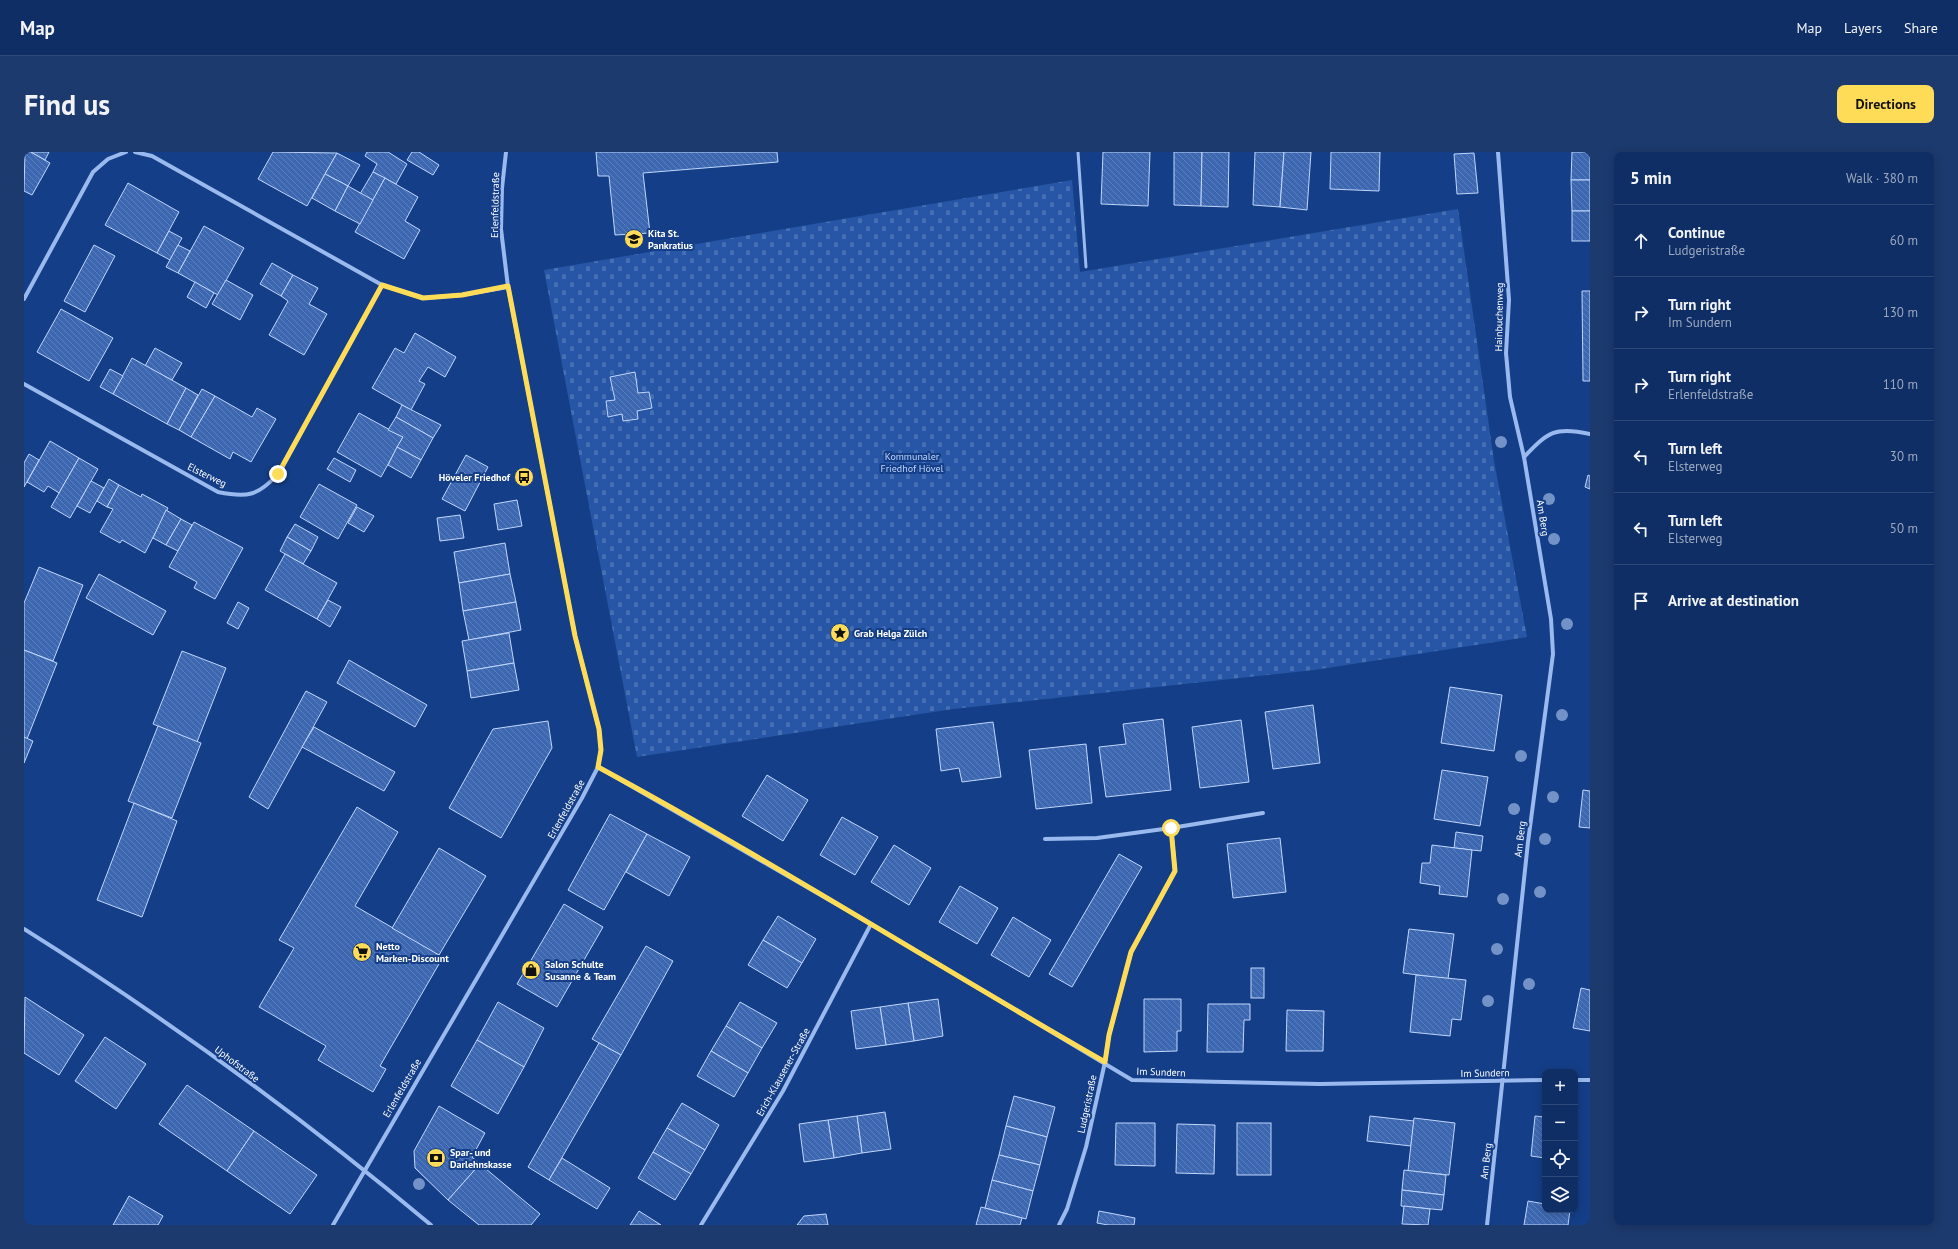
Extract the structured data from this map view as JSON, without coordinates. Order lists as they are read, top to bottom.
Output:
{
  "streets": {
    "street": [
      "Erlenfeldstraße",
      "Hainbuchenweg",
      "Elsterweg",
      "Am Berg",
      "Uphofstraße",
      "Erich-Klausener-Straße",
      "Im Sundern",
      "Ludgeristraße"
    ]
  },
  "crossings": [
    ["Erlenfeldstraße", "Uphofstraße"],
    ["Erlenfeldstraße", "Im Sundern"],
    ["Hainbuchenweg", "Am Berg"],
    ["Am Berg", "Im Sundern"],
    ["Erich-Klausener-Straße", "Im Sundern"],
    ["Im Sundern", "Ludgeristraße"]
  ],
  "parks": ["Kommunaler Friedhof Hövel"],
  "places": {
    "school or university": ["Kita St. Pankratius"],
    "bus stop": ["Höveler Friedhof"],
    "place": ["Grab Helga Zülch"],
    "supermarket": ["Netto Marken-Discount"],
    "shop": ["Salon Schulte Susanne & Team"],
    "bank": ["Spar- und Darlehnskasse"]
  },
  "page": {
    "header": "Map",
    "nav": ["Map", "Layers", "Share"],
    "buttons": "Directions",
    "title": "Find us",
    "heading": ["5 min", "Walk · 380 m"],
    "list": [
      ["Continue", "Ludgeristraße", "60 m"],
      ["Turn right", "Im Sundern", "130 m"],
      ["Turn right", "Erlenfeldstraße", "110 m"],
      ["Turn left", "Elsterweg", "30 m"],
      ["Turn left", "Elsterweg", "50 m"],
      "Arrive at destination"
    ],
    "map_buttons": ["+", "−"]
  }
}
